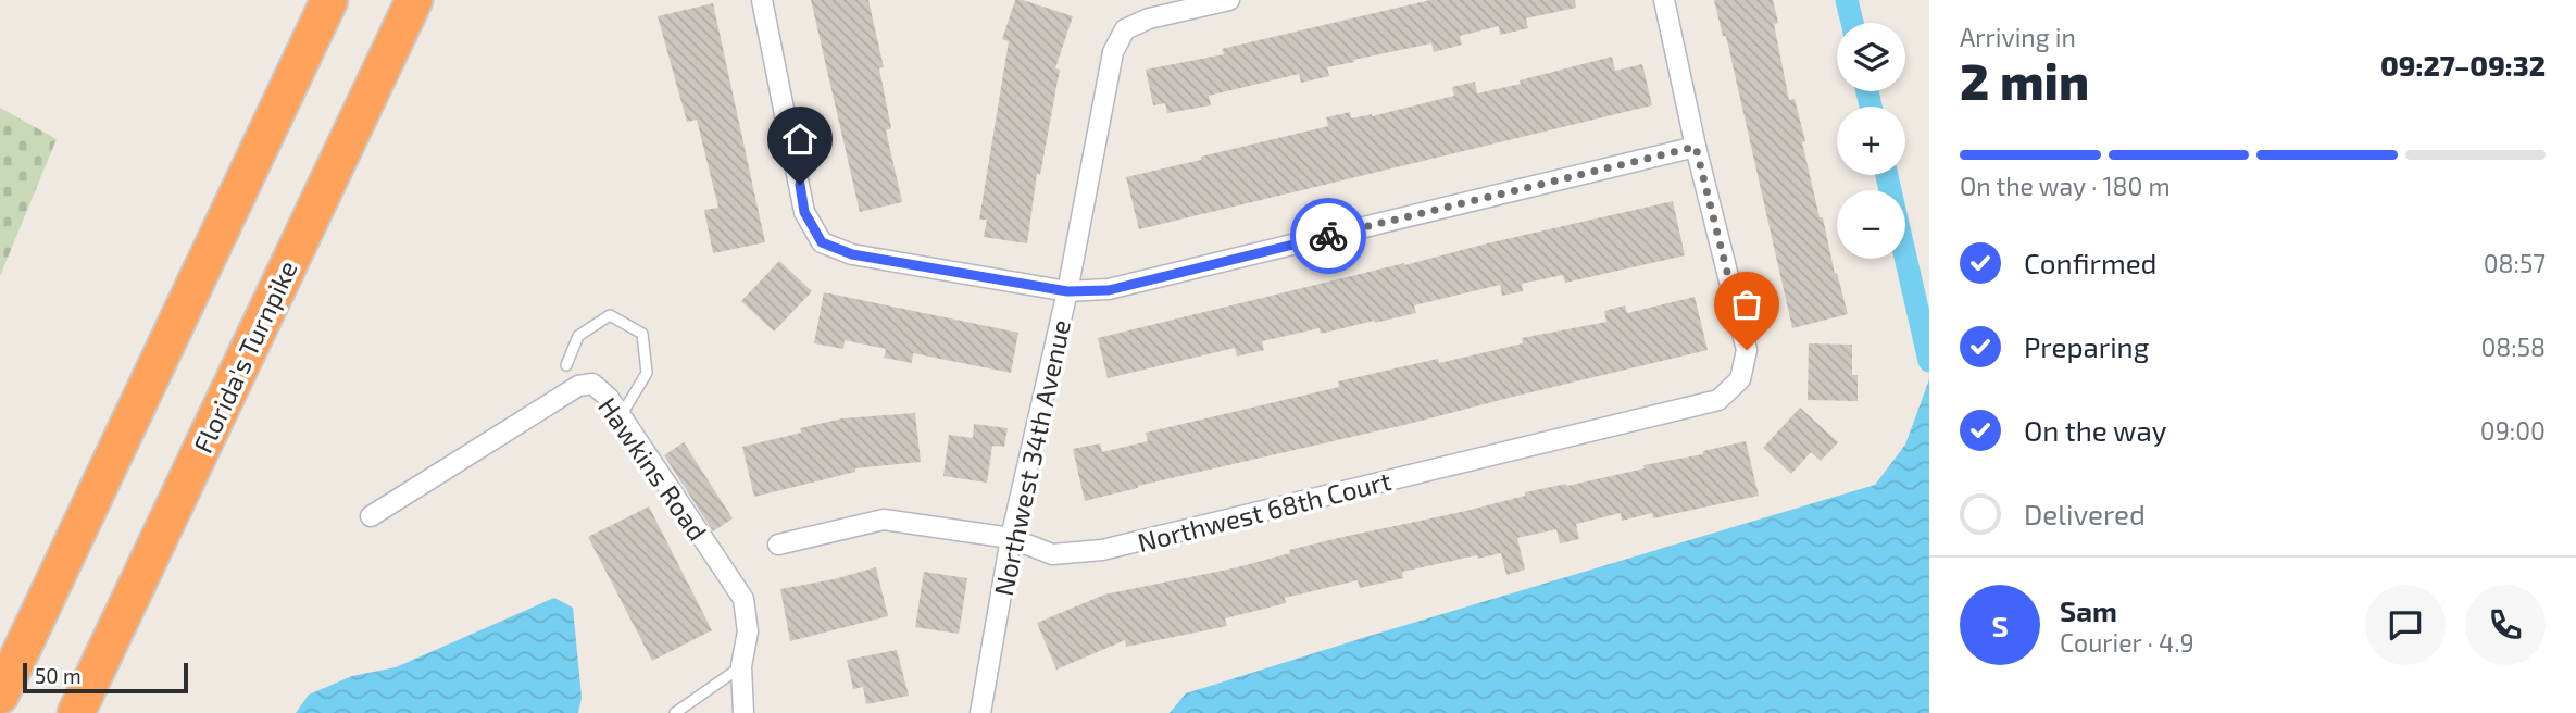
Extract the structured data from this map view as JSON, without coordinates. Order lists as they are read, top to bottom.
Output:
{
  "streets": {
    "highway": ["Florida's Turnpike"],
    "street": ["Northwest 34th Avenue", "Hawkins Road", "Northwest 68th Court"]
  },
  "crossings": [
    ["Northwest 34th Avenue", "Northwest 68th Court"]
  ],
  "scale_bar": "50 m",
  "page": {
    "heading": ["2 min", "Arriving in", "09:27–09:32"],
    "panel": ["Sam", "Courier · 4.9"],
    "map_buttons": ["+", "−"],
    "bar": "On the way · 180 m",
    "list": [
      ["Confirmed", "08:57"],
      ["Preparing", "08:58"],
      ["On the way", "09:00"],
      "Delivered"
    ],
    "round": "S",
    "scale": "50 m"
  }
}
